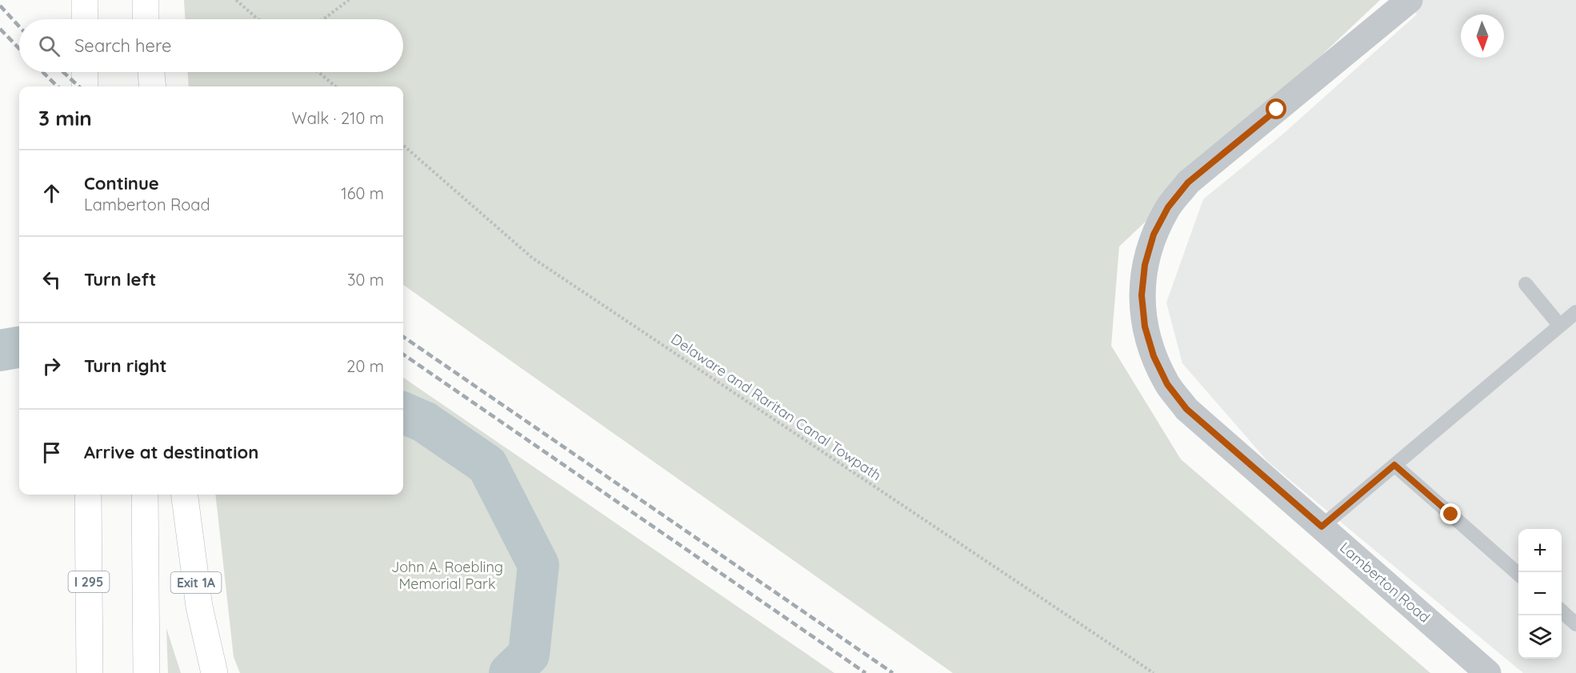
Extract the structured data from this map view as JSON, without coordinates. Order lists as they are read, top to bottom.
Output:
{
  "streets": {
    "highway": ["I 295", "Exit 1A"],
    "street": ["Lamberton Road"],
    "path": ["Delaware and Raritan Canal Towpath"]
  },
  "parks": ["John A. Roebling Memorial Park"],
  "north": "bottom",
  "page": {
    "search": "Search here",
    "heading": ["3 min", "Walk · 210 m"],
    "list": [
      ["Continue", "Lamberton Road", "160 m"],
      ["Turn left", "30 m"],
      ["Turn right", "20 m"],
      "Arrive at destination"
    ],
    "map_buttons": ["+", "−"]
  }
}
